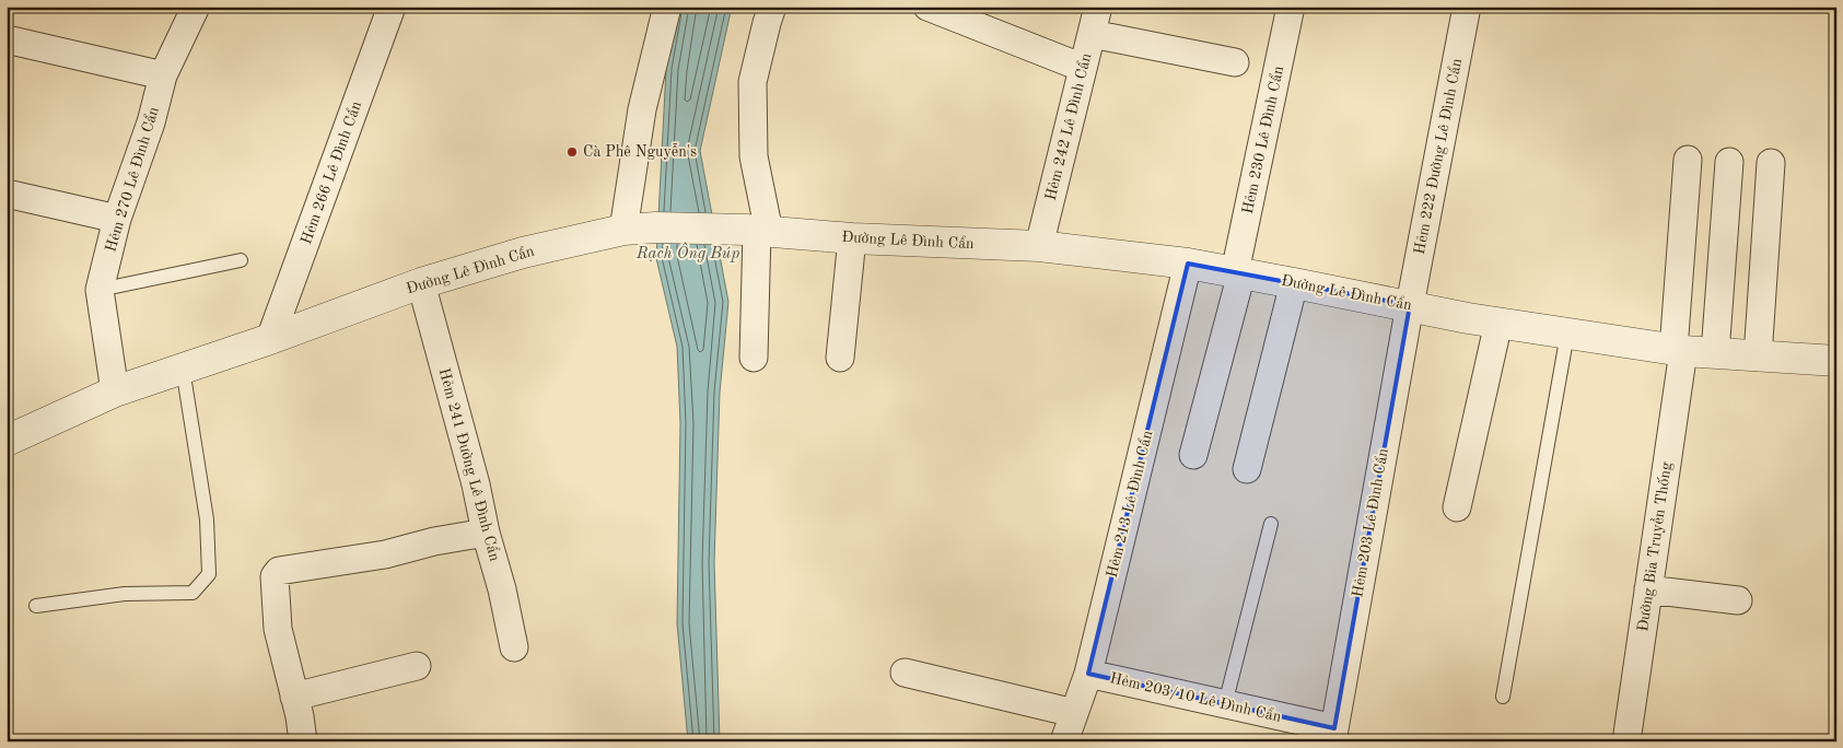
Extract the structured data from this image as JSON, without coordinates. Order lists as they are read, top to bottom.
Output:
{
  "streets": {
    "street": [
      "Hẻm 242 Lê Đình Cẩn",
      "Hẻm 230 Lê Đình Cẩn",
      "Hẻm 222 Đường Lê Đình Cẩn",
      "Hẻm 266 Lê Đình Cẩn",
      "Hẻm 270 Lê Đình Cẩn",
      "Đường Lê Đình Cẩn",
      "Hẻm 241 Đường Lê Đình Cẩn",
      "Hẻm 213 Lê Đình Cẩn",
      "Hẻm 203 Lê Đình Cẩn",
      "Đường Bia Truyền Thống",
      "Hẻm 203/10 Lê Đình Cẩn"
    ]
  },
  "crossings": [
    ["Hẻm 242 Lê Đình Cẩn", "Đường Lê Đình Cẩn"],
    ["Hẻm 230 Lê Đình Cẩn", "Đường Lê Đình Cẩn"],
    ["Hẻm 222 Đường Lê Đình Cẩn", "Đường Lê Đình Cẩn"],
    ["Hẻm 222 Đường Lê Đình Cẩn", "Hẻm 203 Lê Đình Cẩn"],
    ["Hẻm 266 Lê Đình Cẩn", "Đường Lê Đình Cẩn"],
    ["Hẻm 270 Lê Đình Cẩn", "Đường Lê Đình Cẩn"],
    ["Đường Lê Đình Cẩn", "Hẻm 241 Đường Lê Đình Cẩn"],
    ["Đường Lê Đình Cẩn", "Hẻm 213 Lê Đình Cẩn"],
    ["Đường Lê Đình Cẩn", "Hẻm 203 Lê Đình Cẩn"],
    ["Đường Lê Đình Cẩn", "Đường Bia Truyền Thống"],
    ["Hẻm 213 Lê Đình Cẩn", "Hẻm 203/10 Lê Đình Cẩn"],
    ["Hẻm 203 Lê Đình Cẩn", "Hẻm 203/10 Lê Đình Cẩn"]
  ],
  "water": ["Rạch Ông Búp"],
  "places": ["Cà Phê Nguyễn's"]
}
